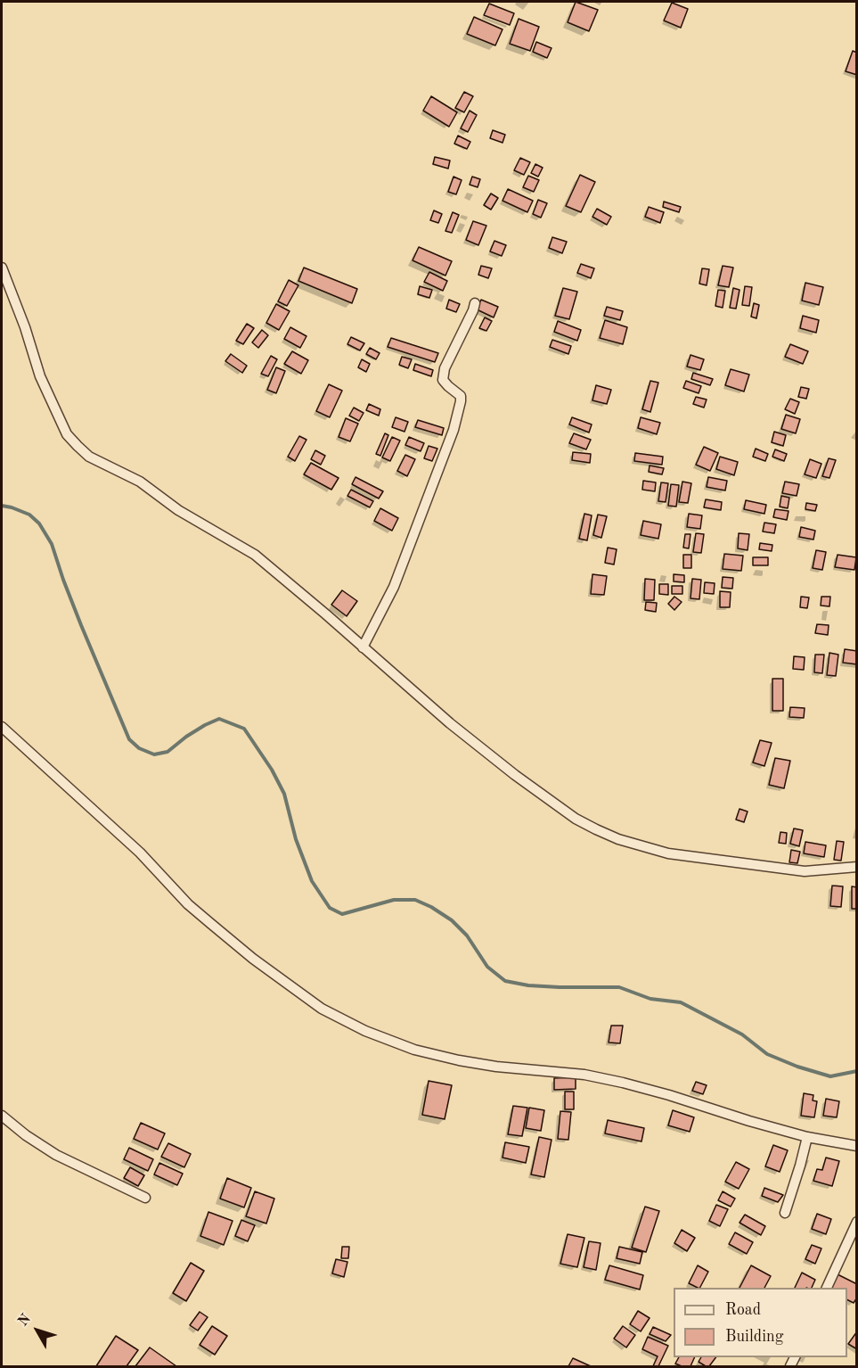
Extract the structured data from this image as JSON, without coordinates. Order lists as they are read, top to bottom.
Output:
{
  "legend": ["Road", "Building"],
  "north": "top left"
}
